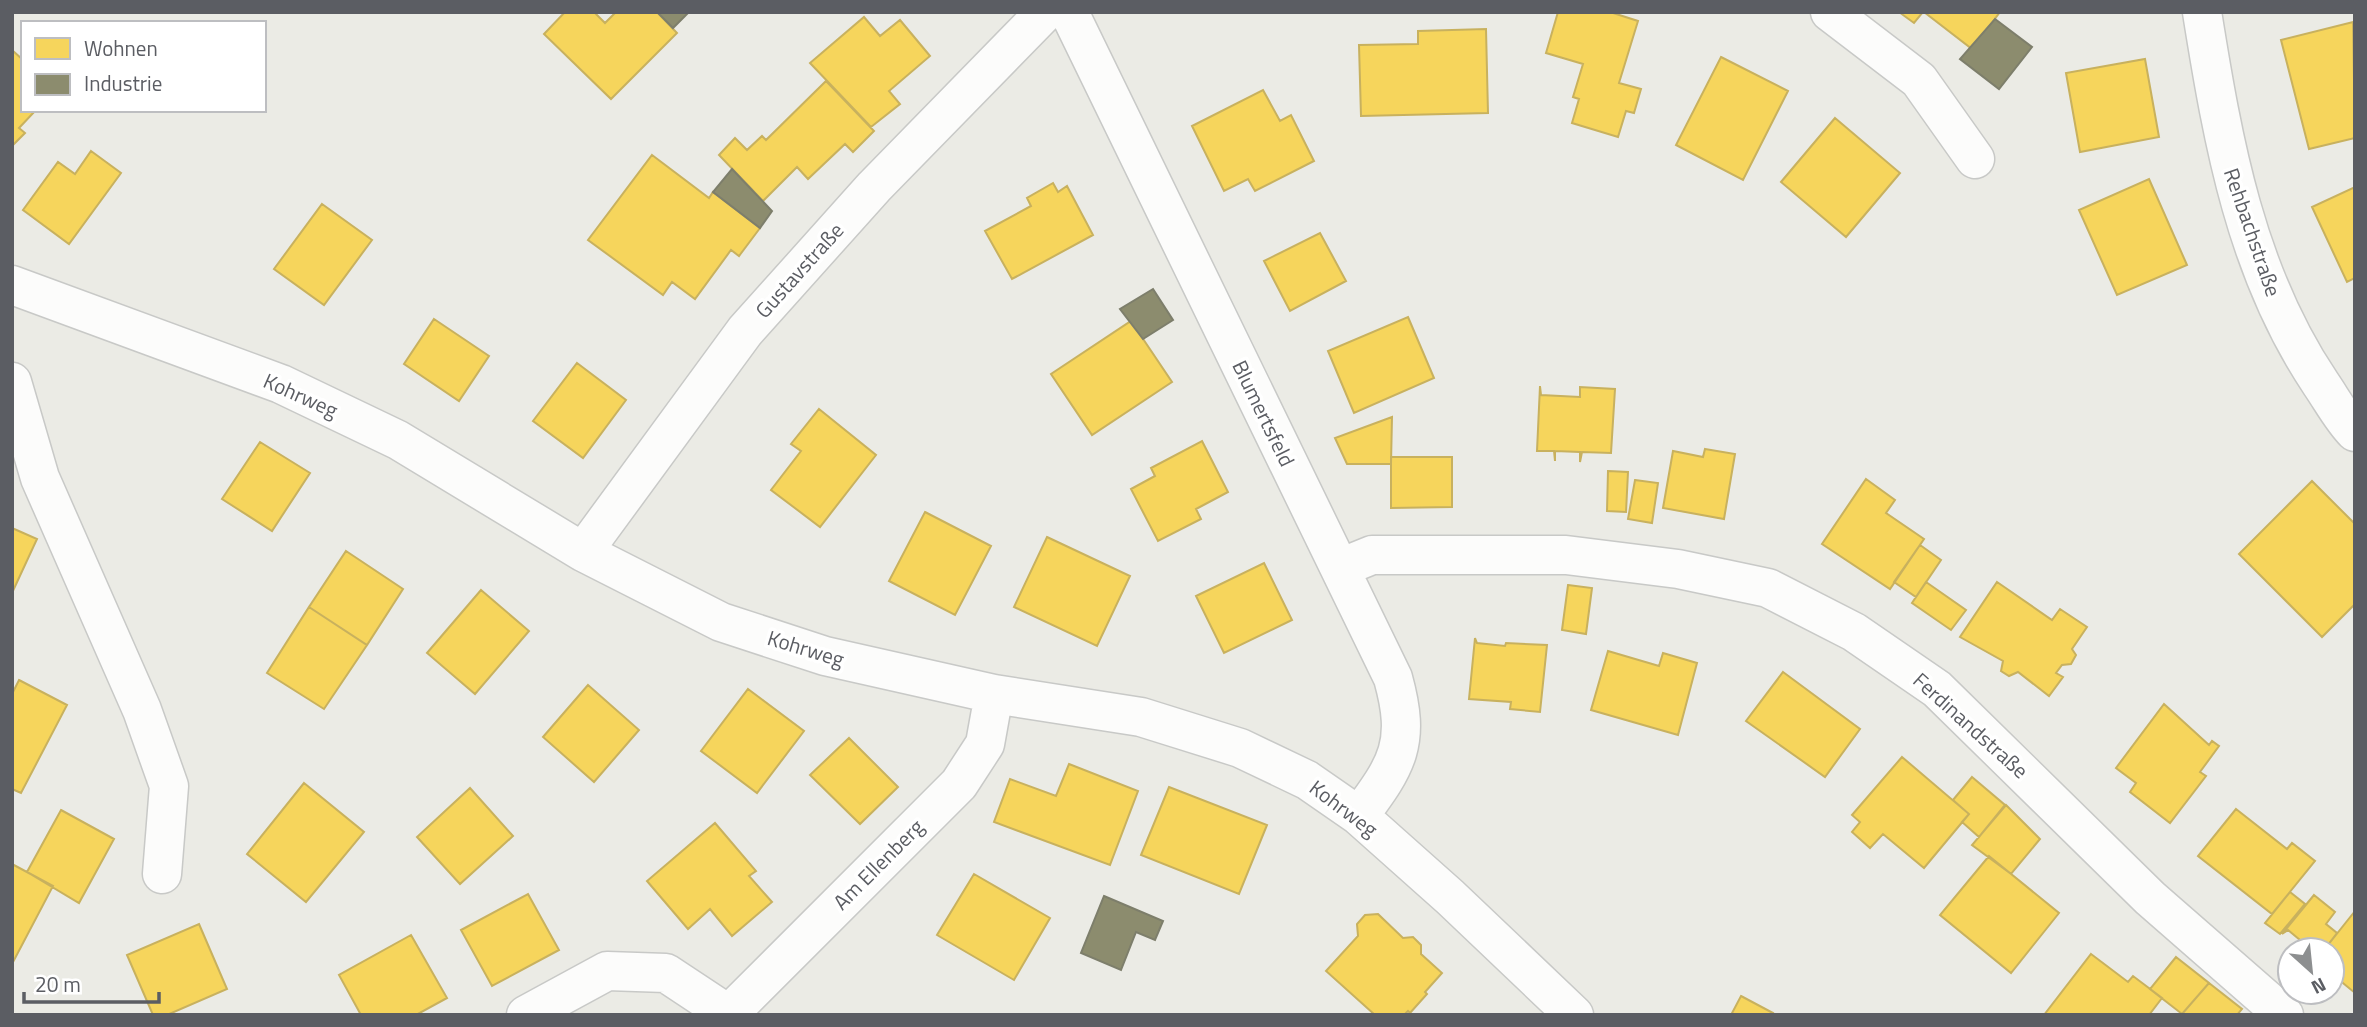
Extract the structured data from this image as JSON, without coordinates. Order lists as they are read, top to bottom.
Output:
{
  "streets": {
    "street": [
      "Rehbachstraße",
      "Gustavstraße",
      "Kohrweg",
      "Blumertsfeld",
      "Ferdinandstraße",
      "Am Ellenberg"
    ]
  },
  "crossings": [
    ["Gustavstraße", "Kohrweg"],
    ["Kohrweg", "Blumertsfeld"],
    ["Kohrweg", "Am Ellenberg"],
    ["Blumertsfeld", "Ferdinandstraße"]
  ],
  "legend": ["Wohnen", "Industrie"],
  "scale_bar": "20 m",
  "north": "bottom right"
}
